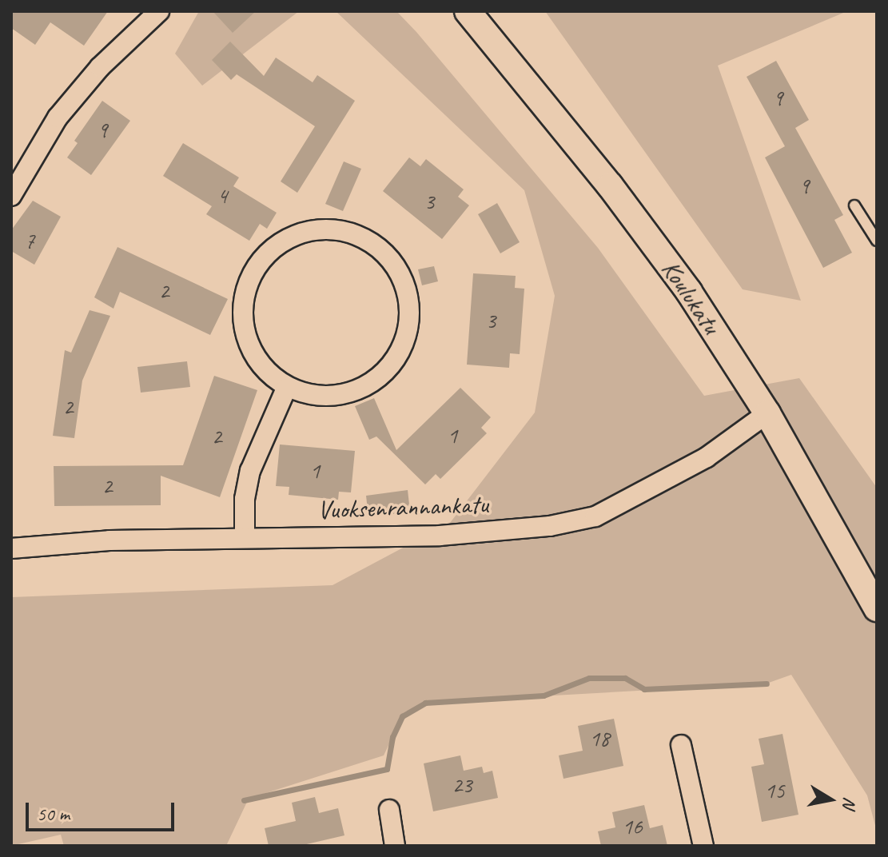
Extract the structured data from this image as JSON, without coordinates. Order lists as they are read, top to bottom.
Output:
{
  "streets": {
    "street": ["Koulukatu", "Vuoksenrannankatu"]
  },
  "crossings": [
    ["Koulukatu", "Vuoksenrannankatu"]
  ],
  "house_numbers": [
    "9",
    "9",
    "9",
    "4",
    "3",
    "7",
    "2",
    "3",
    "2",
    "1",
    "2",
    "1",
    "2",
    "18",
    "23",
    "15",
    "16"
  ],
  "scale_bar": "50 m",
  "north": "right"
}
